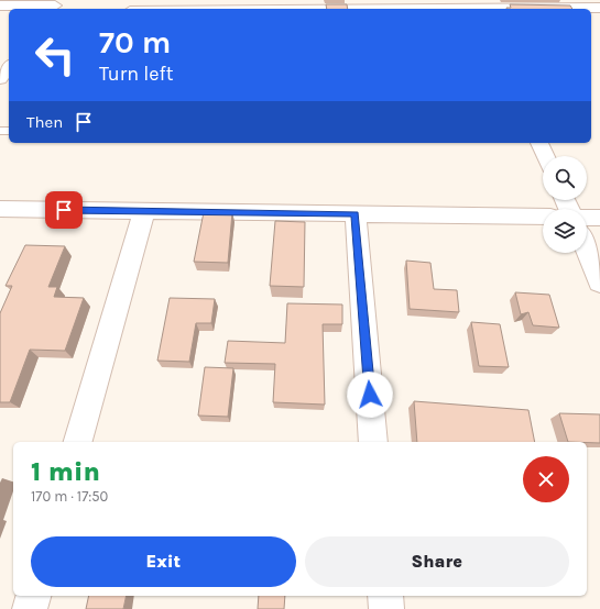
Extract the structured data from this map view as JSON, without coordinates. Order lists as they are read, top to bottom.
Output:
{
  "page": {
    "turn": ["70 m", "Turn left"],
    "then": "Then",
    "heading": ["1 min", "170 m · 17:50"],
    "buttons": ["Exit", "Share"]
  }
}
